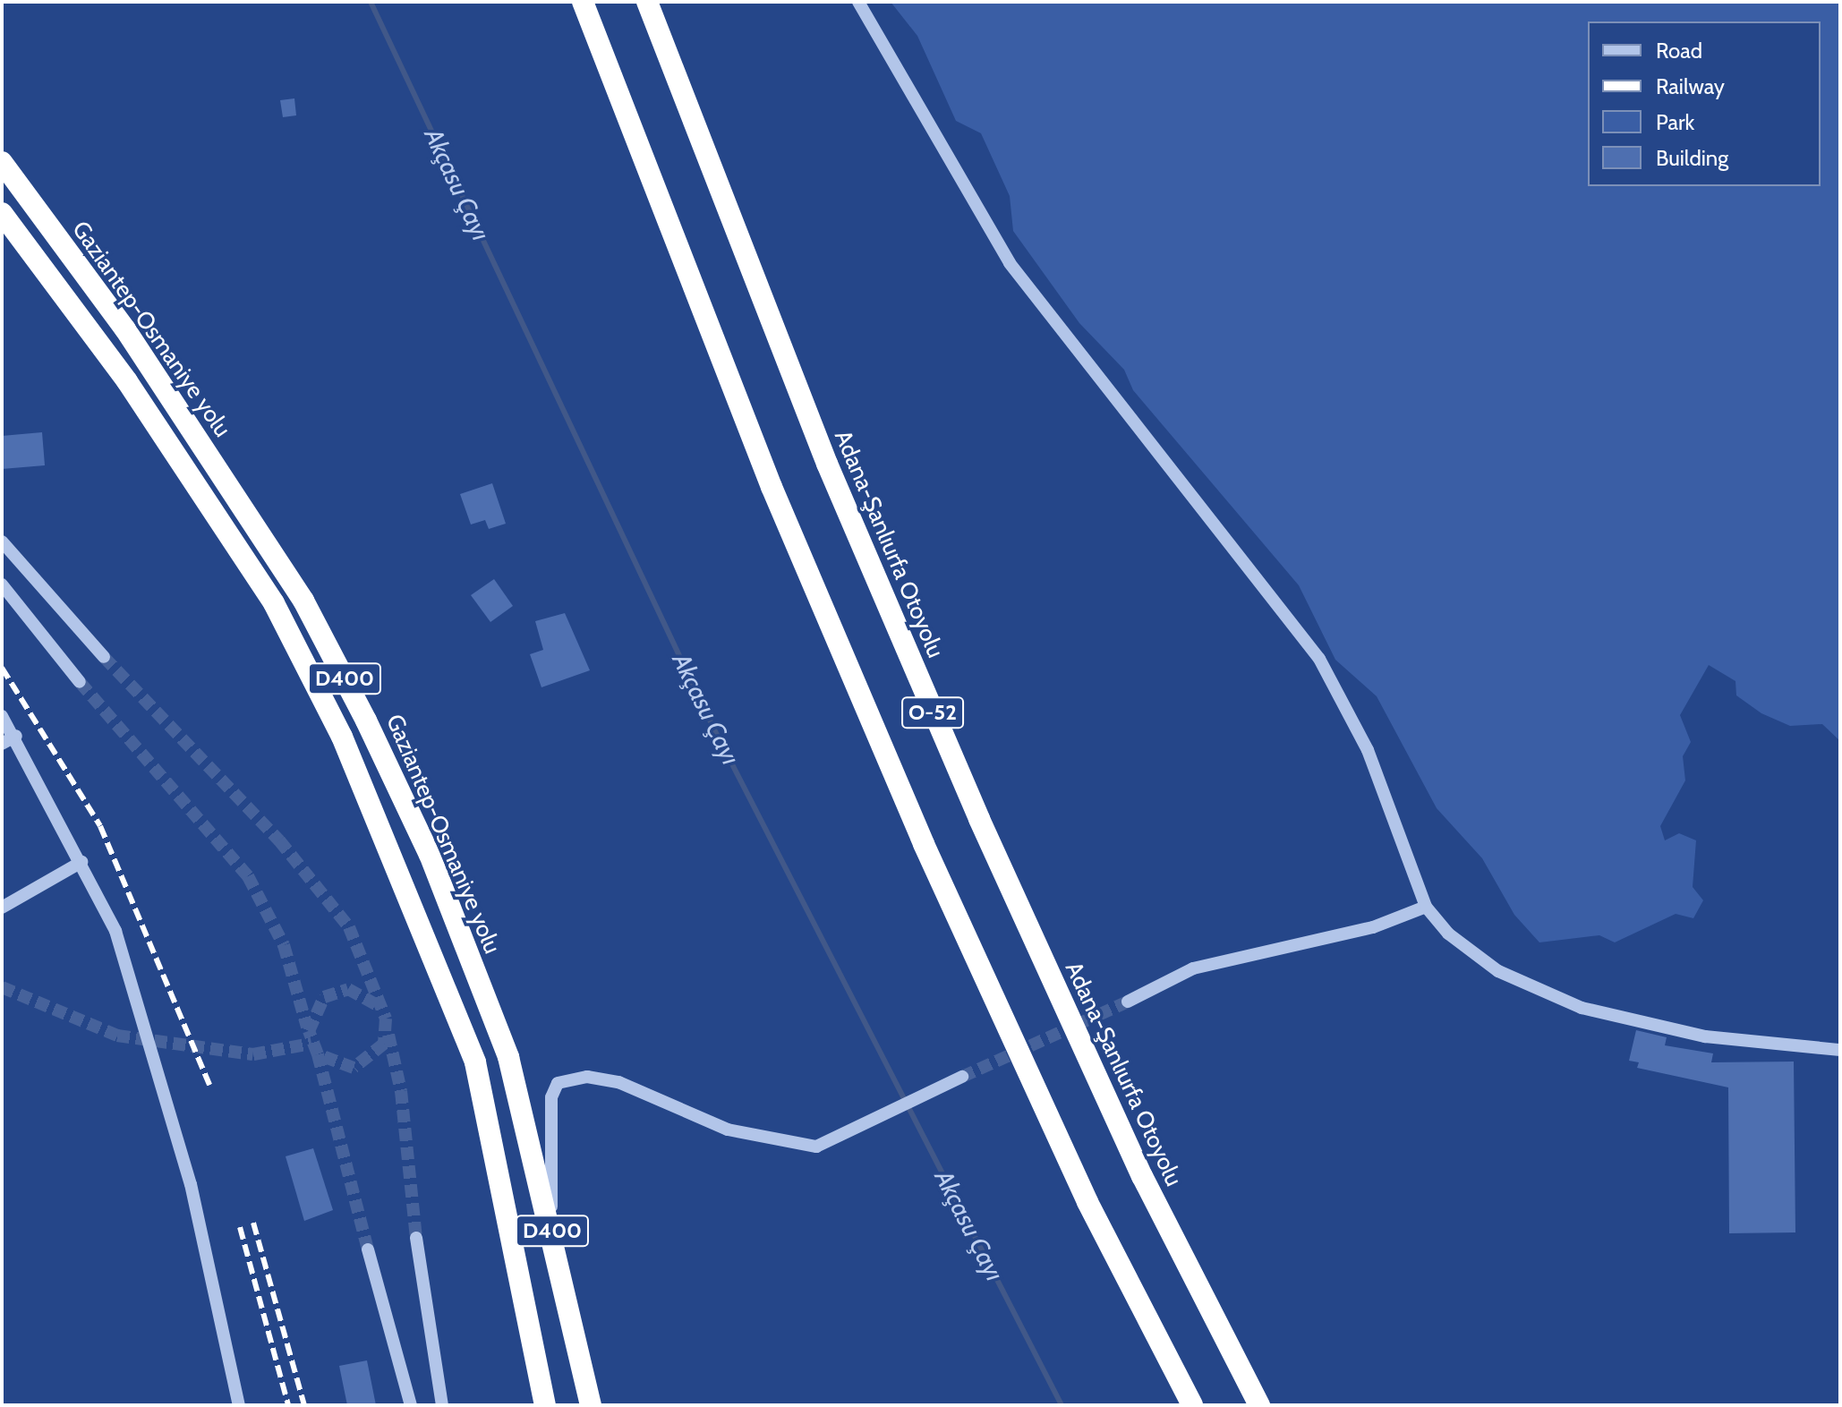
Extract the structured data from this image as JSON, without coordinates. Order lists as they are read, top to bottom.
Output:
{
  "streets": {
    "highway": [
      "Gaziantep-Osmaniye yolu",
      "Adana-Şanlıurfa Otoyolu",
      "D400",
      "O-52"
    ]
  },
  "water": ["Akçasu Çayı"],
  "legend": [
    "Road",
    "Railway",
    "Park",
    "Building"
  ]
}
